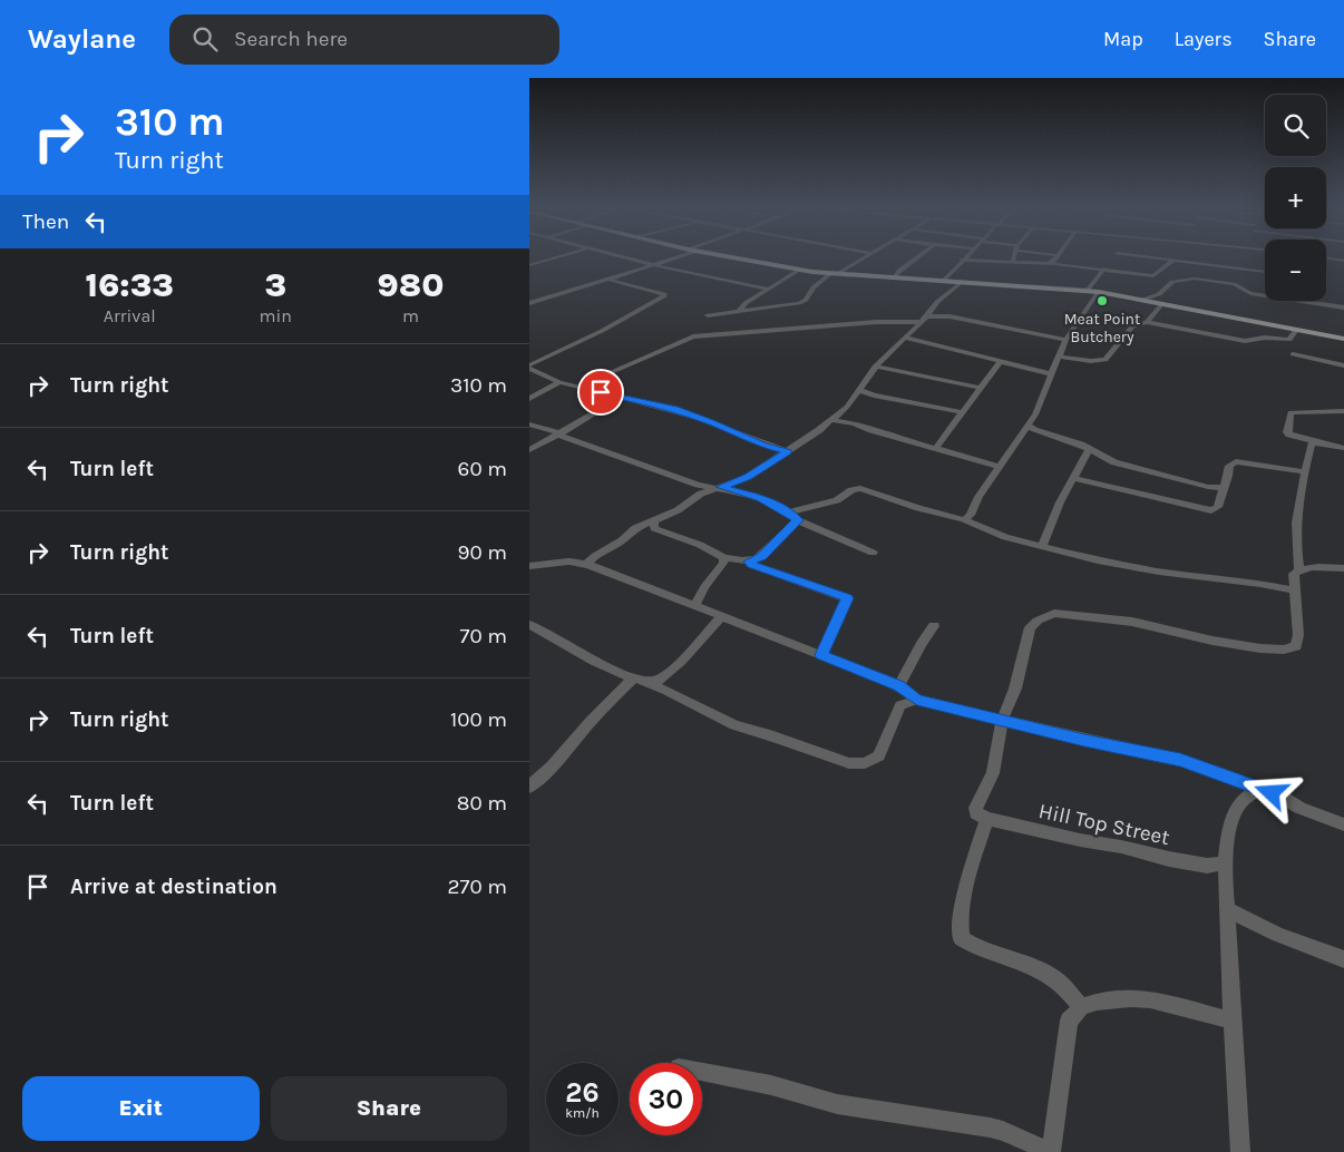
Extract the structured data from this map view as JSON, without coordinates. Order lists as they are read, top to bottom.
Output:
{
  "streets": {
    "street": ["Hill Top Street"]
  },
  "places": ["Meat Point Butchery"],
  "page": {
    "header": "Waylane",
    "search": "Search here",
    "nav": ["Map", "Layers", "Share"],
    "turn": ["310 m", "Turn right"],
    "map_buttons": ["+", "−"],
    "then": "Then",
    "eta": [
      "16:33",
      "Arrival",
      "3",
      "min",
      "980",
      "m"
    ],
    "list": [
      {
        "name": "Turn right",
        "value": "310 m"
      },
      {
        "name": "Turn left",
        "value": "60 m"
      },
      {
        "name": "Turn right",
        "value": "90 m"
      },
      {
        "name": "Turn left",
        "value": "70 m"
      },
      {
        "name": "Turn right",
        "value": "100 m"
      },
      {
        "name": "Turn left",
        "value": "80 m"
      },
      {
        "name": "Arrive at destination",
        "value": "270 m"
      }
    ],
    "speed": "26 km/h",
    "limit": "30",
    "buttons": ["Exit", "Share"]
  }
}
